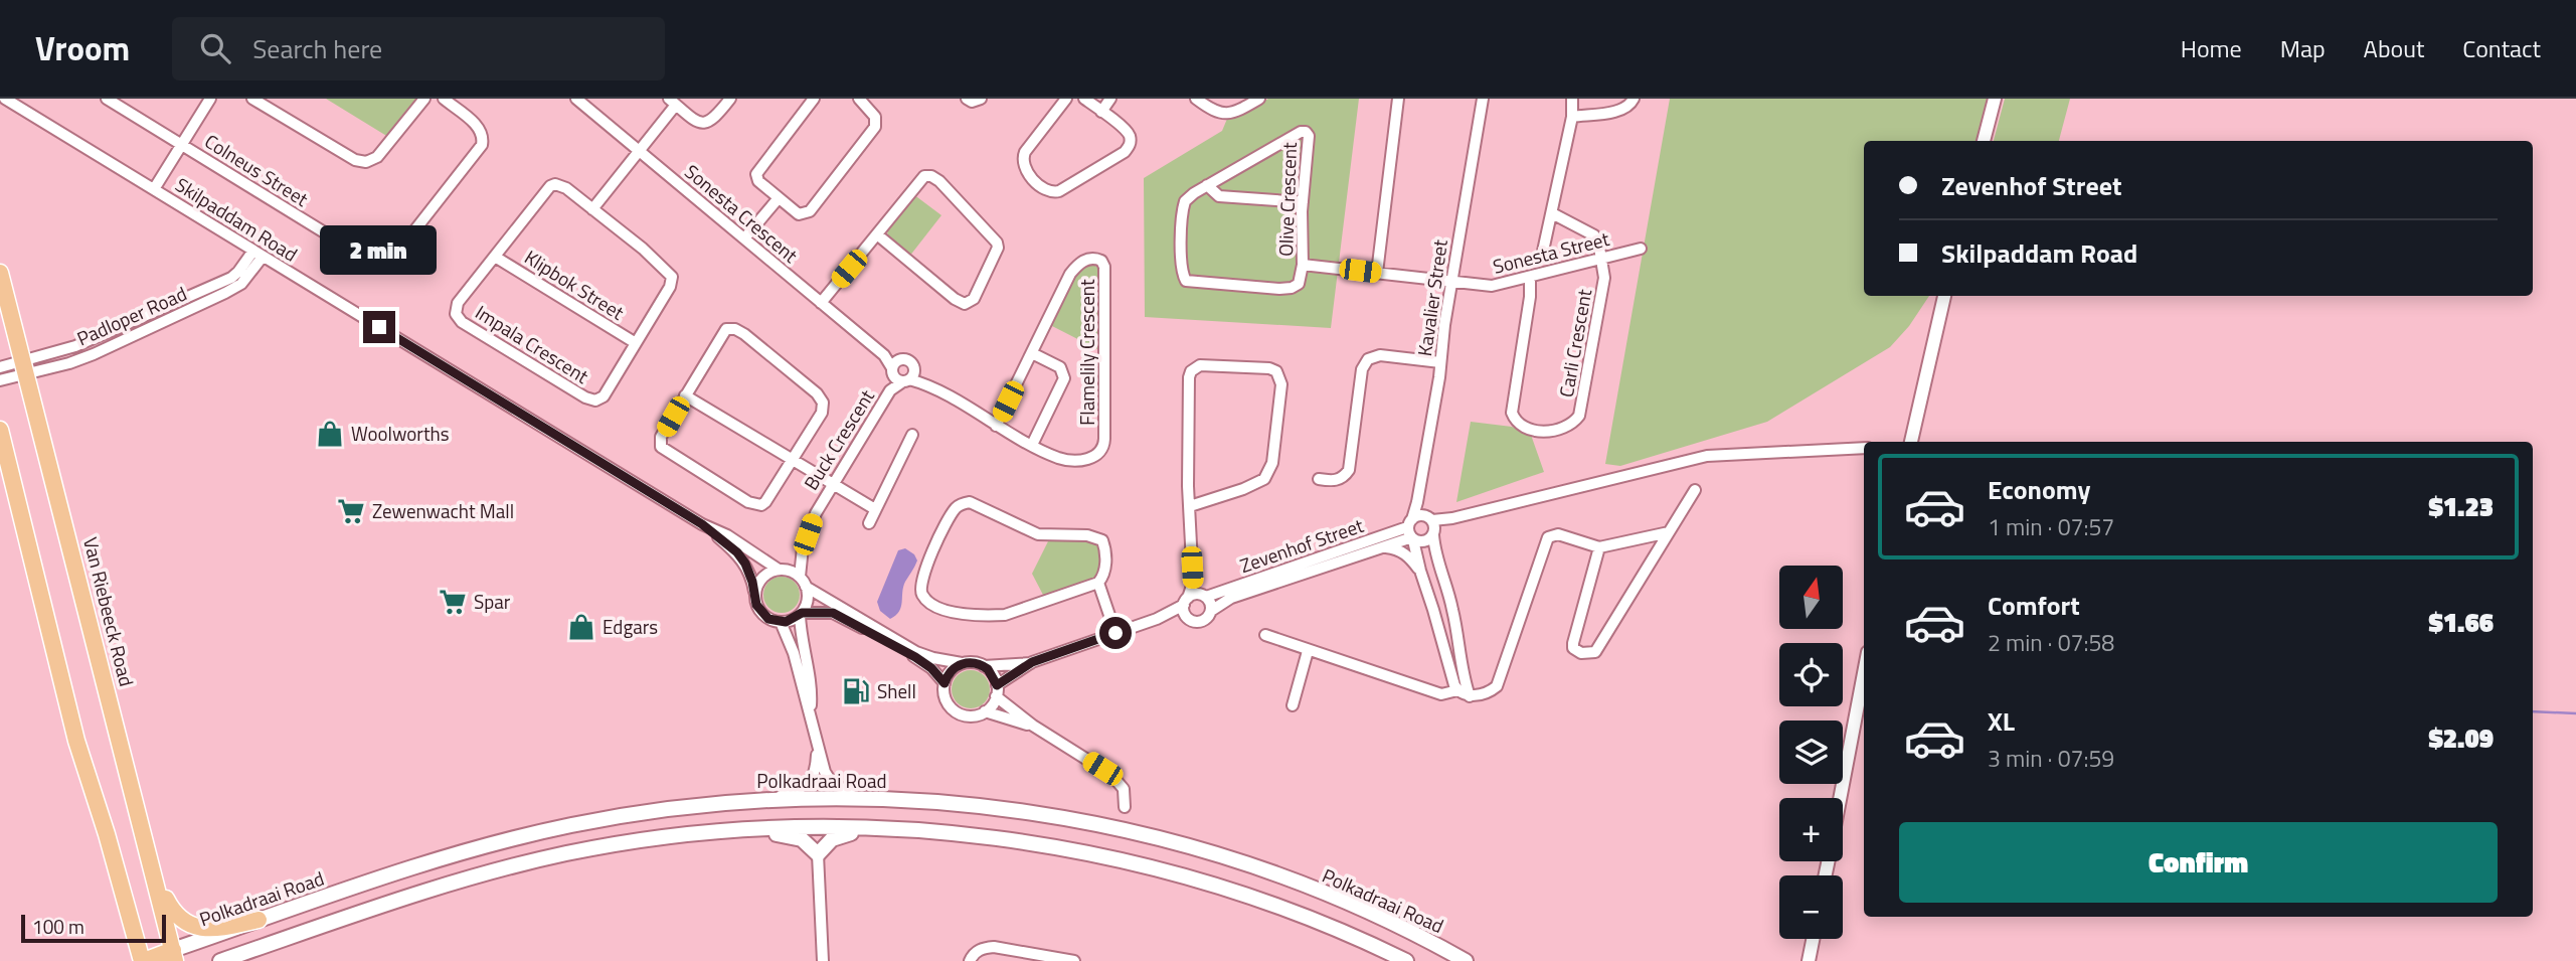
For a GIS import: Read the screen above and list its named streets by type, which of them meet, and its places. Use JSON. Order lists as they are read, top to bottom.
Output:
{
  "streets": {
    "main road": ["Van Riebeeck Road", "Polkadraai Road"],
    "street": [
      "Colneus Street",
      "Olive Crescent",
      "Sonesta Crescent",
      "Skilpaddam Road",
      "Sonesta Street",
      "Klipbok Street",
      "Kavalier Street",
      "Padloper Road",
      "Carli Crescent",
      "Impala Crescent",
      "Flamelily Crescent",
      "Buck Crescent",
      "Zevenhof Street"
    ]
  },
  "crossings": [
    ["Olive Crescent", "Sonesta Street"],
    ["Sonesta Crescent", "Buck Crescent"],
    ["Skilpaddam Road", "Padloper Road"],
    ["Sonesta Street", "Kavalier Street"],
    ["Sonesta Street", "Carli Crescent"],
    ["Klipbok Street", "Impala Crescent"],
    ["Kavalier Street", "Zevenhof Street"],
    ["Padloper Road", "Van Riebeeck Road"],
    ["Van Riebeeck Road", "Polkadraai Road"]
  ],
  "places": {
    "shop": ["Woolworths", "Edgars"],
    "supermarket": ["Zewenwacht Mall", "Spar"],
    "fuel station": ["Shell"]
  },
  "scale_bar": "100 m",
  "north": "top",
  "page": {
    "header": "Vroom",
    "search": "Search here",
    "nav": [
      "Home",
      "Map",
      "About",
      "Contact"
    ],
    "banner": ["Zevenhof Street", "Skilpaddam Road"],
    "bubble": "2 min",
    "list": [
      {
        "name": "Economy",
        "note": "1 min · 07:57",
        "value": "$1.23"
      },
      {
        "name": "Comfort",
        "note": "2 min · 07:58",
        "value": "$1.66"
      },
      {
        "name": "XL",
        "note": "3 min · 07:59",
        "value": "$2.09"
      }
    ],
    "map_buttons": ["+", "−"],
    "buttons": "Confirm",
    "scale": "100 m"
  }
}
